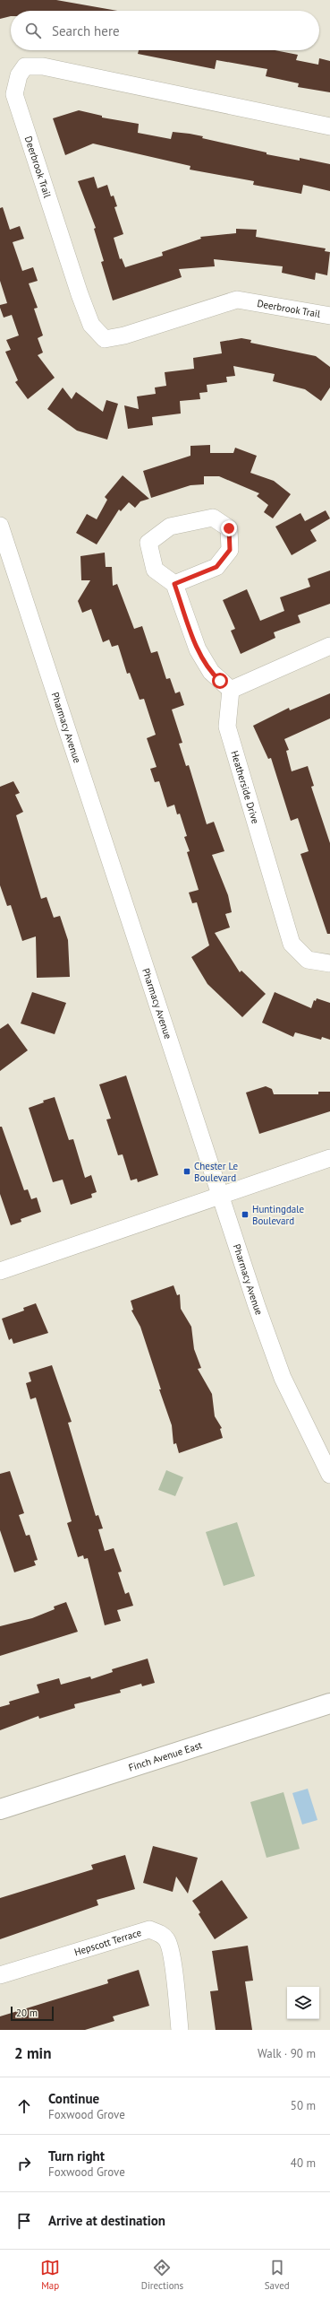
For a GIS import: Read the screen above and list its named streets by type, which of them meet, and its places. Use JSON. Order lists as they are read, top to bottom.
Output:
{
  "streets": {
    "main road": ["Finch Avenue East"],
    "street": [
      "Deerbrook Trail",
      "Pharmacy Avenue",
      "Heatherside Drive",
      "Hepscott Terrace"
    ]
  },
  "places": {
    "transit": ["Chester Le Boulevard", "Huntingdale Boulevard"]
  },
  "scale_bar": "20 m",
  "page": {
    "search": "Search here",
    "scale": "20 m",
    "heading": ["2 min", "Walk · 90 m"],
    "list": [
      ["Continue", "Foxwood Grove", "50 m"],
      ["Turn right", "Foxwood Grove", "40 m"],
      "Arrive at destination"
    ],
    "nav": ["Map", "Directions", "Saved"]
  }
}
